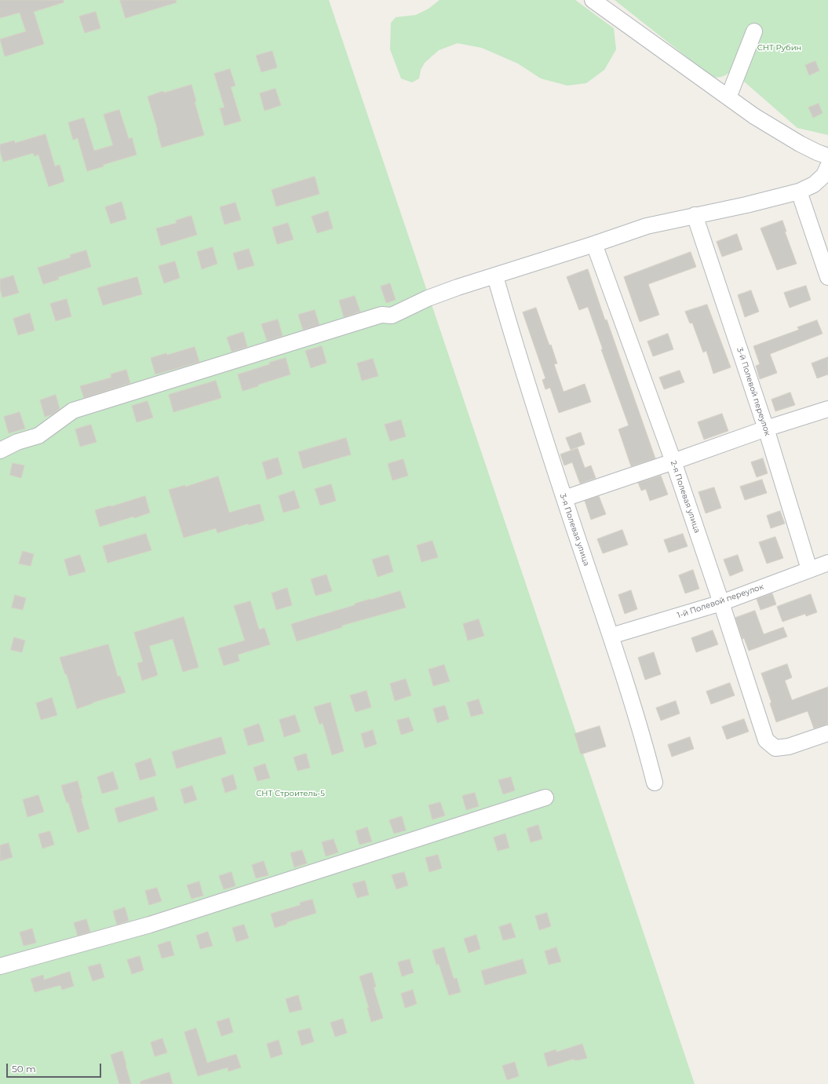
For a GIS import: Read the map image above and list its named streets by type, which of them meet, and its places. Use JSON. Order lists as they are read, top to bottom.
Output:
{
  "streets": {
    "street": [
      "3-й Полевой переулок",
      "2-я Полевая улица",
      "3-я Полевая улица",
      "1-й Полевой переулок"
    ]
  },
  "crossings": [
    ["3-й Полевой переулок", "1-й Полевой переулок"],
    ["2-я Полевая улица", "1-й Полевой переулок"],
    ["3-я Полевая улица", "1-й Полевой переулок"]
  ],
  "parks": ["СНТ Рубин", "СНТ Строитель-5"],
  "scale_bar": "50 m"
}
